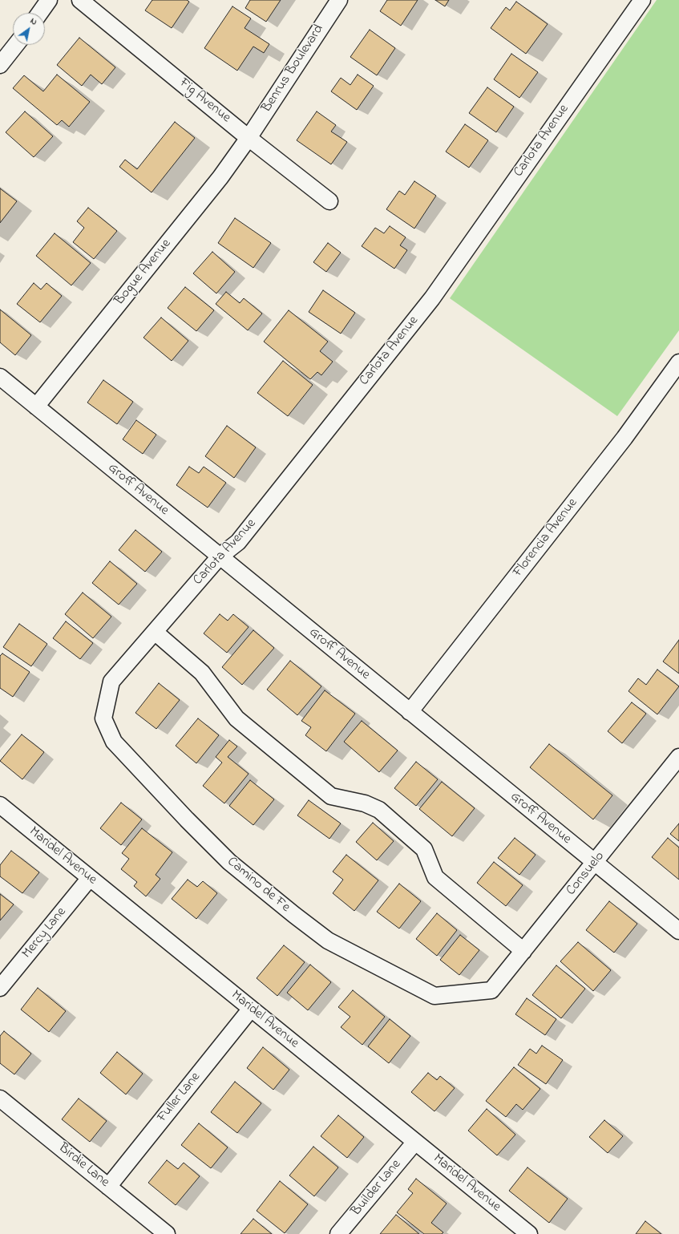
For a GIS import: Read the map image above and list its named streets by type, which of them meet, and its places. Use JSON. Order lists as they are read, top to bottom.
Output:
{
  "streets": {
    "street": [
      "Benrus Boulevard",
      "Fig Avenue",
      "Carlota Avenue",
      "Bogue Avenue",
      "Groff Avenue",
      "Florencia Avenue",
      "Maridel Avenue",
      "Consuelo",
      "Camino de Fe",
      "Mercy Lane",
      "Fuller Lane",
      "Birdie Lane",
      "Builder Lane"
    ]
  },
  "crossings": [
    ["Benrus Boulevard", "Fig Avenue"],
    ["Benrus Boulevard", "Bogue Avenue"],
    ["Fig Avenue", "Bogue Avenue"],
    ["Carlota Avenue", "Groff Avenue"],
    ["Carlota Avenue", "Camino de Fe"],
    ["Bogue Avenue", "Groff Avenue"],
    ["Groff Avenue", "Florencia Avenue"],
    ["Groff Avenue", "Consuelo"],
    ["Maridel Avenue", "Mercy Lane"],
    ["Maridel Avenue", "Fuller Lane"],
    ["Maridel Avenue", "Builder Lane"],
    ["Consuelo", "Camino de Fe"],
    ["Fuller Lane", "Birdie Lane"]
  ],
  "north": "top right"
}
